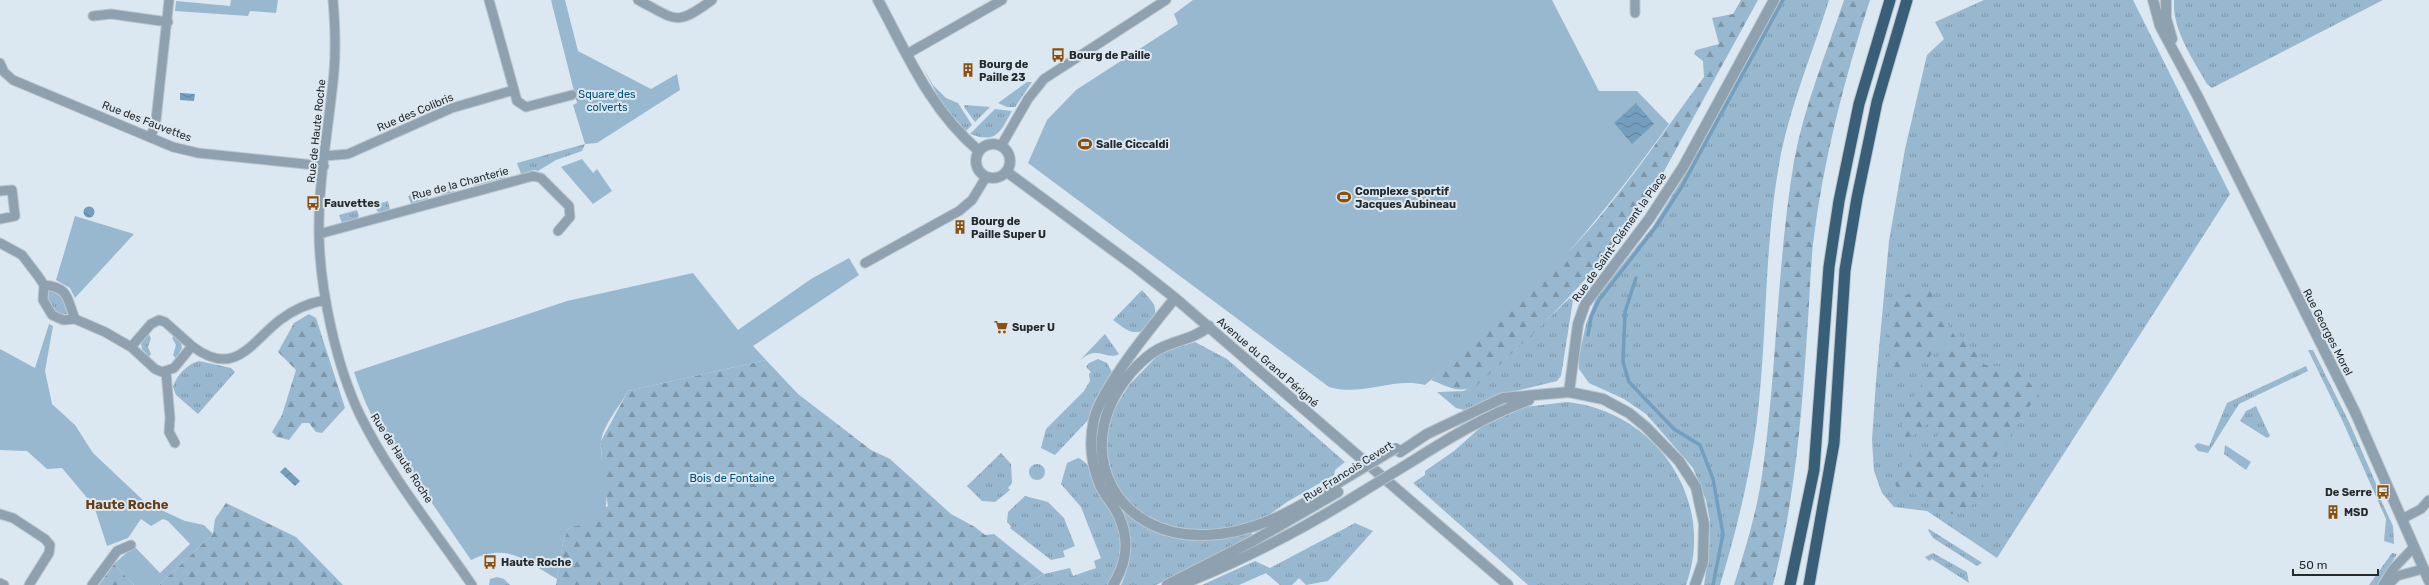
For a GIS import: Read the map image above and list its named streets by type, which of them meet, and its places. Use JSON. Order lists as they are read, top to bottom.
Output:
{
  "streets": {
    "street": [
      "Rue des Colibris",
      "Rue des Fauvettes",
      "Rue de Haute Roche",
      "Rue de la Chanterie",
      "Rue de Saint-Clément la Place",
      "Rue Georges Morel",
      "Avenue du Grand Périgné",
      "Rue Francois Cevert"
    ]
  },
  "crossings": [
    ["Rue des Colibris", "Rue de Haute Roche"],
    ["Rue des Fauvettes", "Rue de Haute Roche"],
    ["Rue de Haute Roche", "Rue de la Chanterie"]
  ],
  "districts": ["Haute Roche"],
  "parks": ["Square des colverts", "Bois de Fontaine"],
  "places": {
    "bus stop": [
      "Bourg de Paille",
      "Fauvettes",
      "De Serre",
      "Haute Roche"
    ],
    "building": ["Bourg de Paille 23", "Bourg de Paille Super U", "MSD"],
    "sports": ["Salle Ciccaldi", "Complexe sportif Jacques Aubineau"],
    "supermarket": ["Super U"]
  },
  "scale_bar": "50 m"
}
